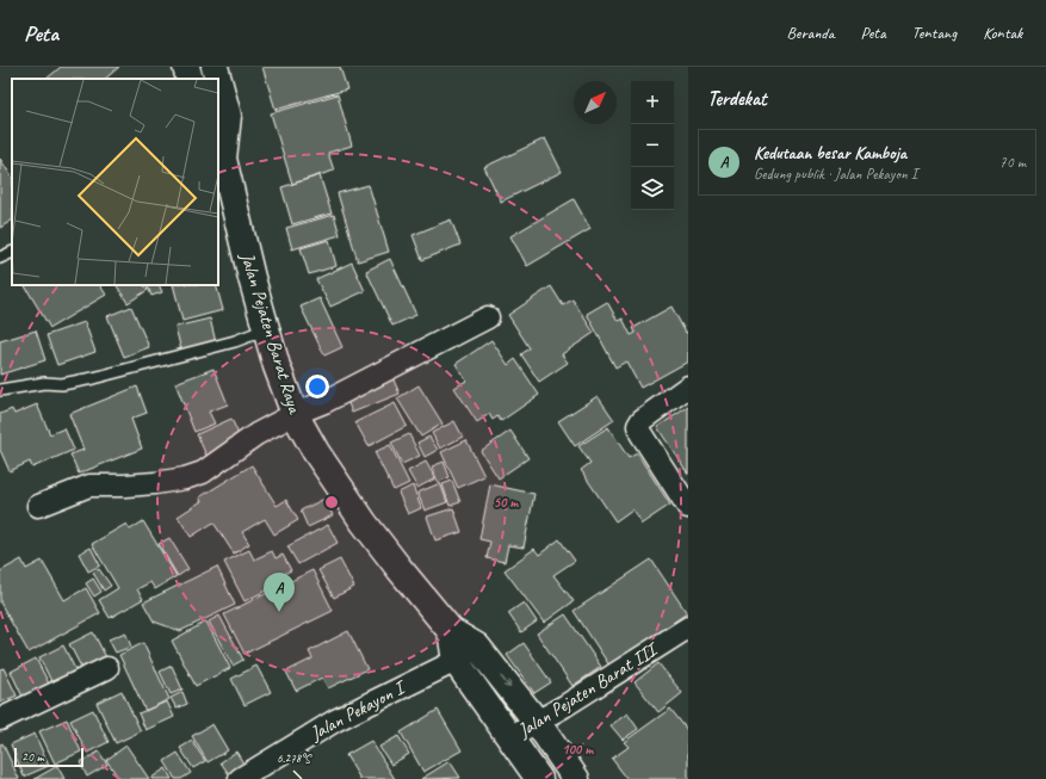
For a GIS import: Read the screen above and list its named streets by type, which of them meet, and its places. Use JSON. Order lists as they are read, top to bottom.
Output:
{
  "streets": {
    "street": ["Jalan Pejaten Barat Raya", "Jalan Pejaten Barat III", "Jalan Pekayon I"]
  },
  "crossings": [
    ["Jalan Pejaten Barat Raya", "Jalan Pejaten Barat III"],
    ["Jalan Pejaten Barat Raya", "Jalan Pekayon I"]
  ],
  "scale_bar": "20 m",
  "north": "top right",
  "page": {
    "header": "Peta",
    "nav": [
      "Beranda",
      "Peta",
      "Tentang",
      "Kontak"
    ],
    "heading": "Terdekat",
    "map_buttons": ["+", "−"],
    "list": [
      {
        "mark": "A",
        "name": "Kedutaan besar Kamboja",
        "note": "Gedung publik · Jalan Pekayon I",
        "value": "70 m"
      }
    ],
    "pins": "A",
    "scale": "20 m"
  },
  "coordinates": ["6.278°S"],
  "rings": ["50 m", "100 m"]
}
